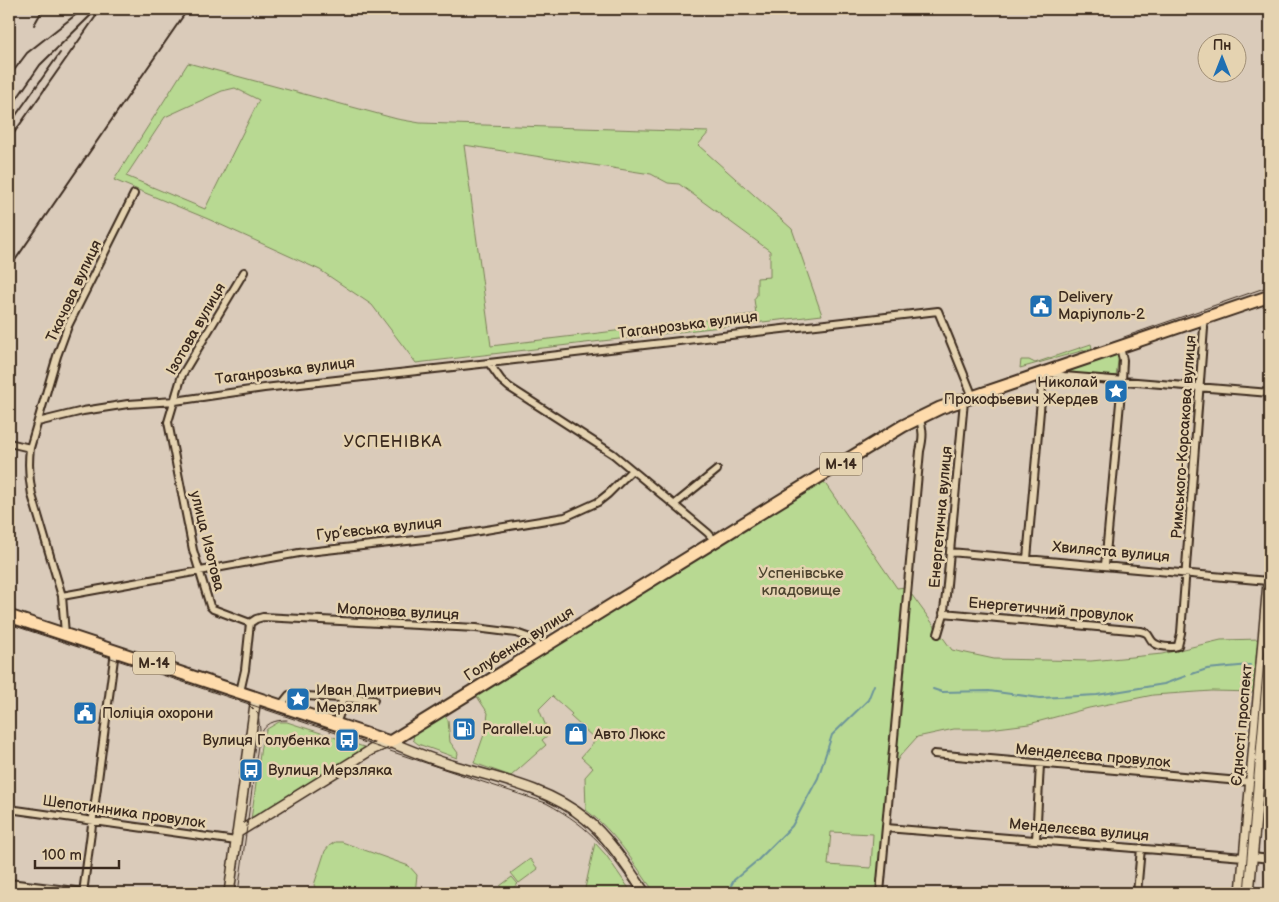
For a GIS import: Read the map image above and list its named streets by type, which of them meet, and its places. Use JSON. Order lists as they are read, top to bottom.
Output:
{
  "streets": {
    "highway": ["М-14", "Голубенка вулиця"],
    "street": [
      "Ткачова вулиця",
      "Таганрозька вулиця",
      "Ізотова вулиця",
      "Римського-Корсакова вулиця",
      "Енергетична вулиця",
      "Гур’євська вулиця",
      "улица Изотова",
      "Хвиляста вулиця",
      "Енергетичний провулок",
      "Молонова вулиця",
      "Єдності проспект",
      "Менделєєва провулок",
      "Шепотинника провулок",
      "Менделєєва вулиця"
    ]
  },
  "crossings": [
    ["Ткачова вулиця", "Таганрозька вулиця"],
    ["Ткачова вулиця", "М-14"],
    ["Ткачова вулиця", "Гур’євська вулиця"],
    ["Таганрозька вулиця", "Ізотова вулиця"],
    ["Таганрозька вулиця", "М-14"],
    ["Таганрозька вулиця", "Енергетична вулиця"],
    ["Таганрозька вулиця", "улица Изотова"],
    ["Ізотова вулиця", "улица Изотова"],
    ["Римського-Корсакова вулиця", "М-14"],
    ["Римського-Корсакова вулиця", "Хвиляста вулиця"],
    ["Римського-Корсакова вулиця", "Енергетичний провулок"],
    ["М-14", "Енергетична вулиця"],
    ["М-14", "Голубенка вулиця"],
    ["Енергетична вулиця", "Хвиляста вулиця"],
    ["Енергетична вулиця", "Енергетичний провулок"],
    ["Гур’євська вулиця", "улица Изотова"],
    ["улица Изотова", "Молонова вулиця"],
    ["Хвиляста вулиця", "Єдності проспект"],
    ["Молонова вулиця", "Голубенка вулиця"],
    ["Голубенка вулиця", "Шепотинника провулок"],
    ["Єдності проспект", "Менделєєва провулок"],
    ["Єдності проспект", "Менделєєва вулиця"]
  ],
  "districts": ["УСПЕНІВКА"],
  "parks": ["Успенівське кладовище"],
  "places": {
    "public building": ["Delivery Марiуполь-2", "Поліція охорони"],
    "place": ["Николай Прокофьевич Жердев", "Иван Дмитриевич Мерзляк"],
    "fuel station": ["Parallel.ua"],
    "shop": ["Авто Люкс"],
    "bus stop": ["Вулиця Голубенка", "Вулиця Мерзляка"]
  },
  "scale_bar": "100 m",
  "north": "top"
}
